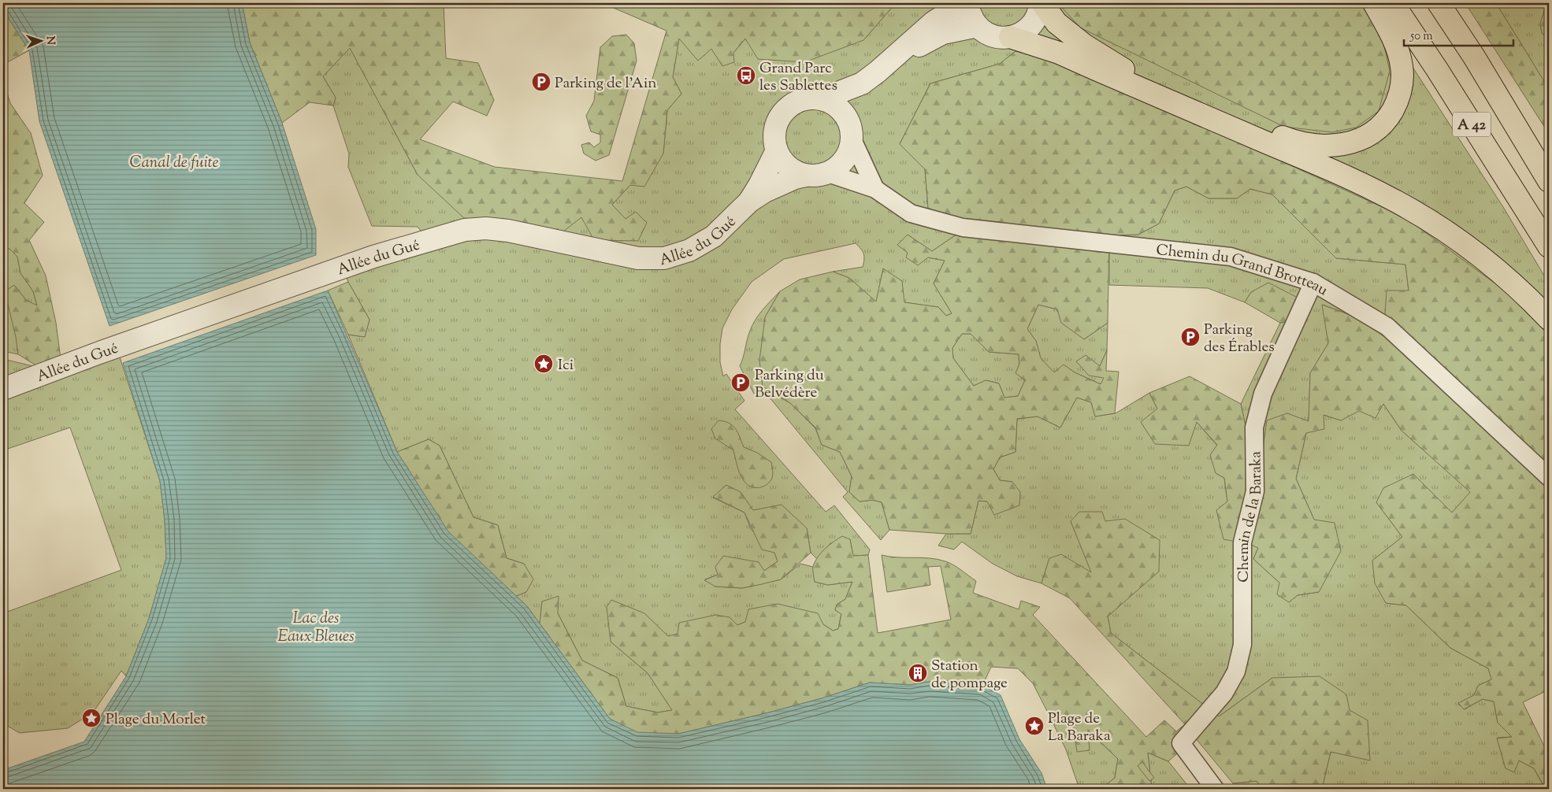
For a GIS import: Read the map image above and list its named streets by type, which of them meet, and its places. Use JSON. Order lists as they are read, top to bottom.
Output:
{
  "streets": {
    "highway": ["A 42"],
    "street": ["Allée du Gué", "Chemin du Grand Brotteau", "Chemin de la Baraka"]
  },
  "crossings": [
    ["Allée du Gué", "Chemin du Grand Brotteau"],
    ["Chemin du Grand Brotteau", "Chemin de la Baraka"]
  ],
  "water": ["Canal de fuite", "Lac des Eaux Bleues"],
  "places": {
    "bus stop": ["Grand Parc les Sablettes"],
    "parking": ["Parking de l'Ain", "Parking des Érables", "Parking du Belvédère"],
    "place": ["Ici", "Plage du Morlet", "Plage de La Baraka"],
    "building": ["Station de pompage"]
  },
  "scale_bar": "50 m",
  "north": "right"
}
